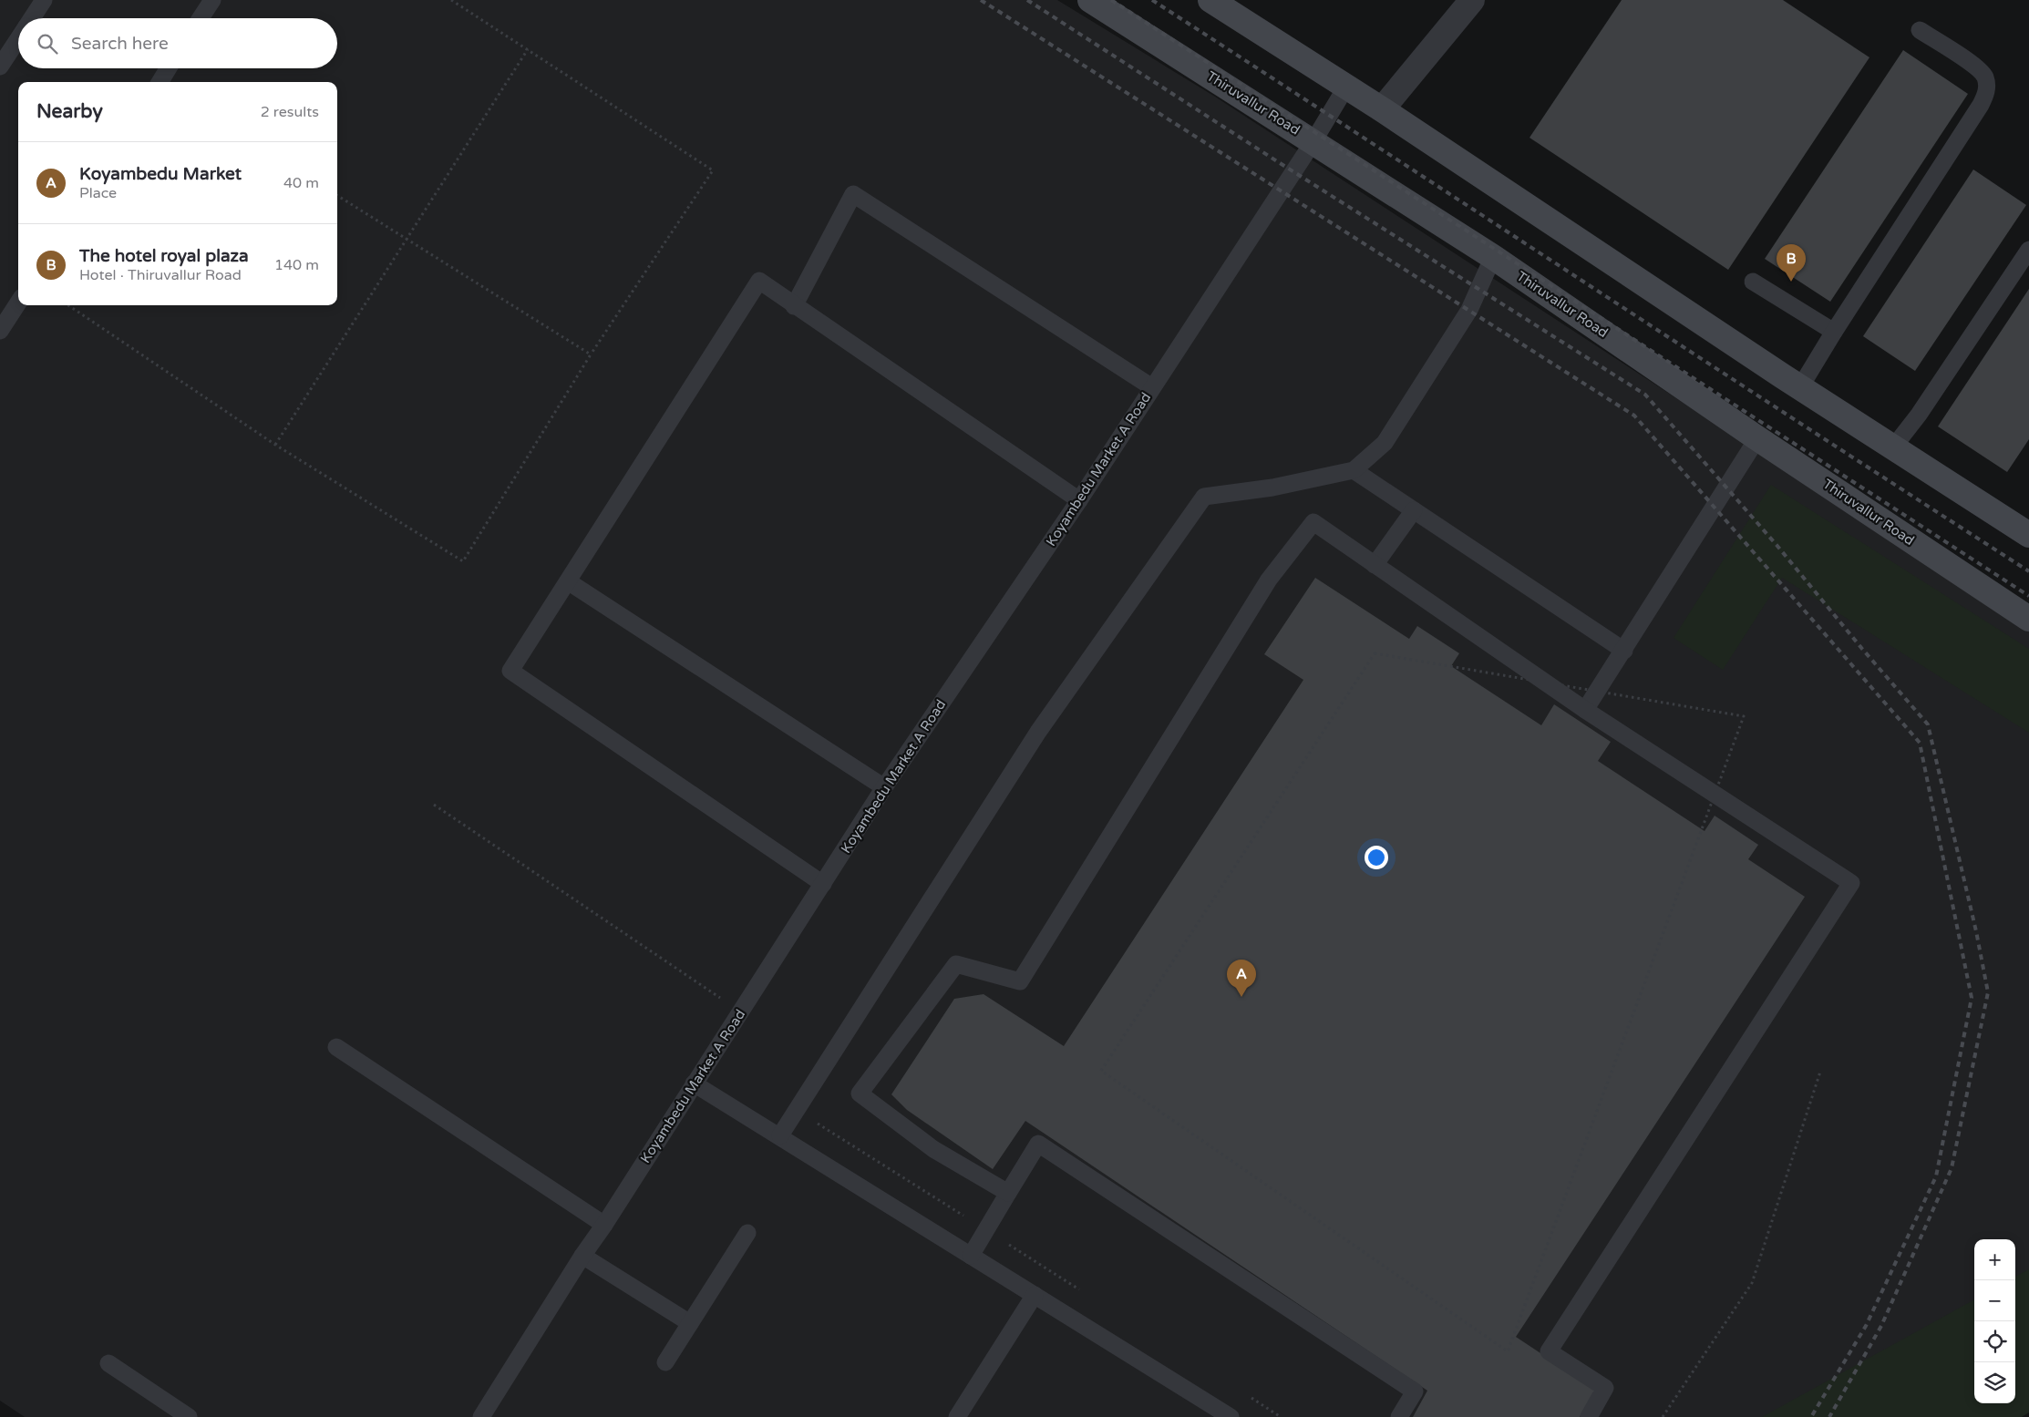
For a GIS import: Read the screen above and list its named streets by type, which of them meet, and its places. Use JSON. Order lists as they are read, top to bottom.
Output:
{
  "streets": {
    "street": ["Thiruvallur Road"],
    "lane": ["Koyambedu Market A Road"]
  },
  "crossings": [
    ["Thiruvallur Road", "Koyambedu Market A Road"]
  ],
  "page": {
    "search": "Search here",
    "heading": ["Nearby", "2 results"],
    "list": [
      {
        "mark": "A",
        "name": "Koyambedu Market",
        "note": "Place",
        "value": "40 m"
      },
      {
        "mark": "B",
        "name": "The hotel royal plaza",
        "note": "Hotel · Thiruvallur Road",
        "value": "140 m"
      }
    ],
    "pins": ["B", "A"],
    "map_buttons": ["+", "−"]
  }
}
